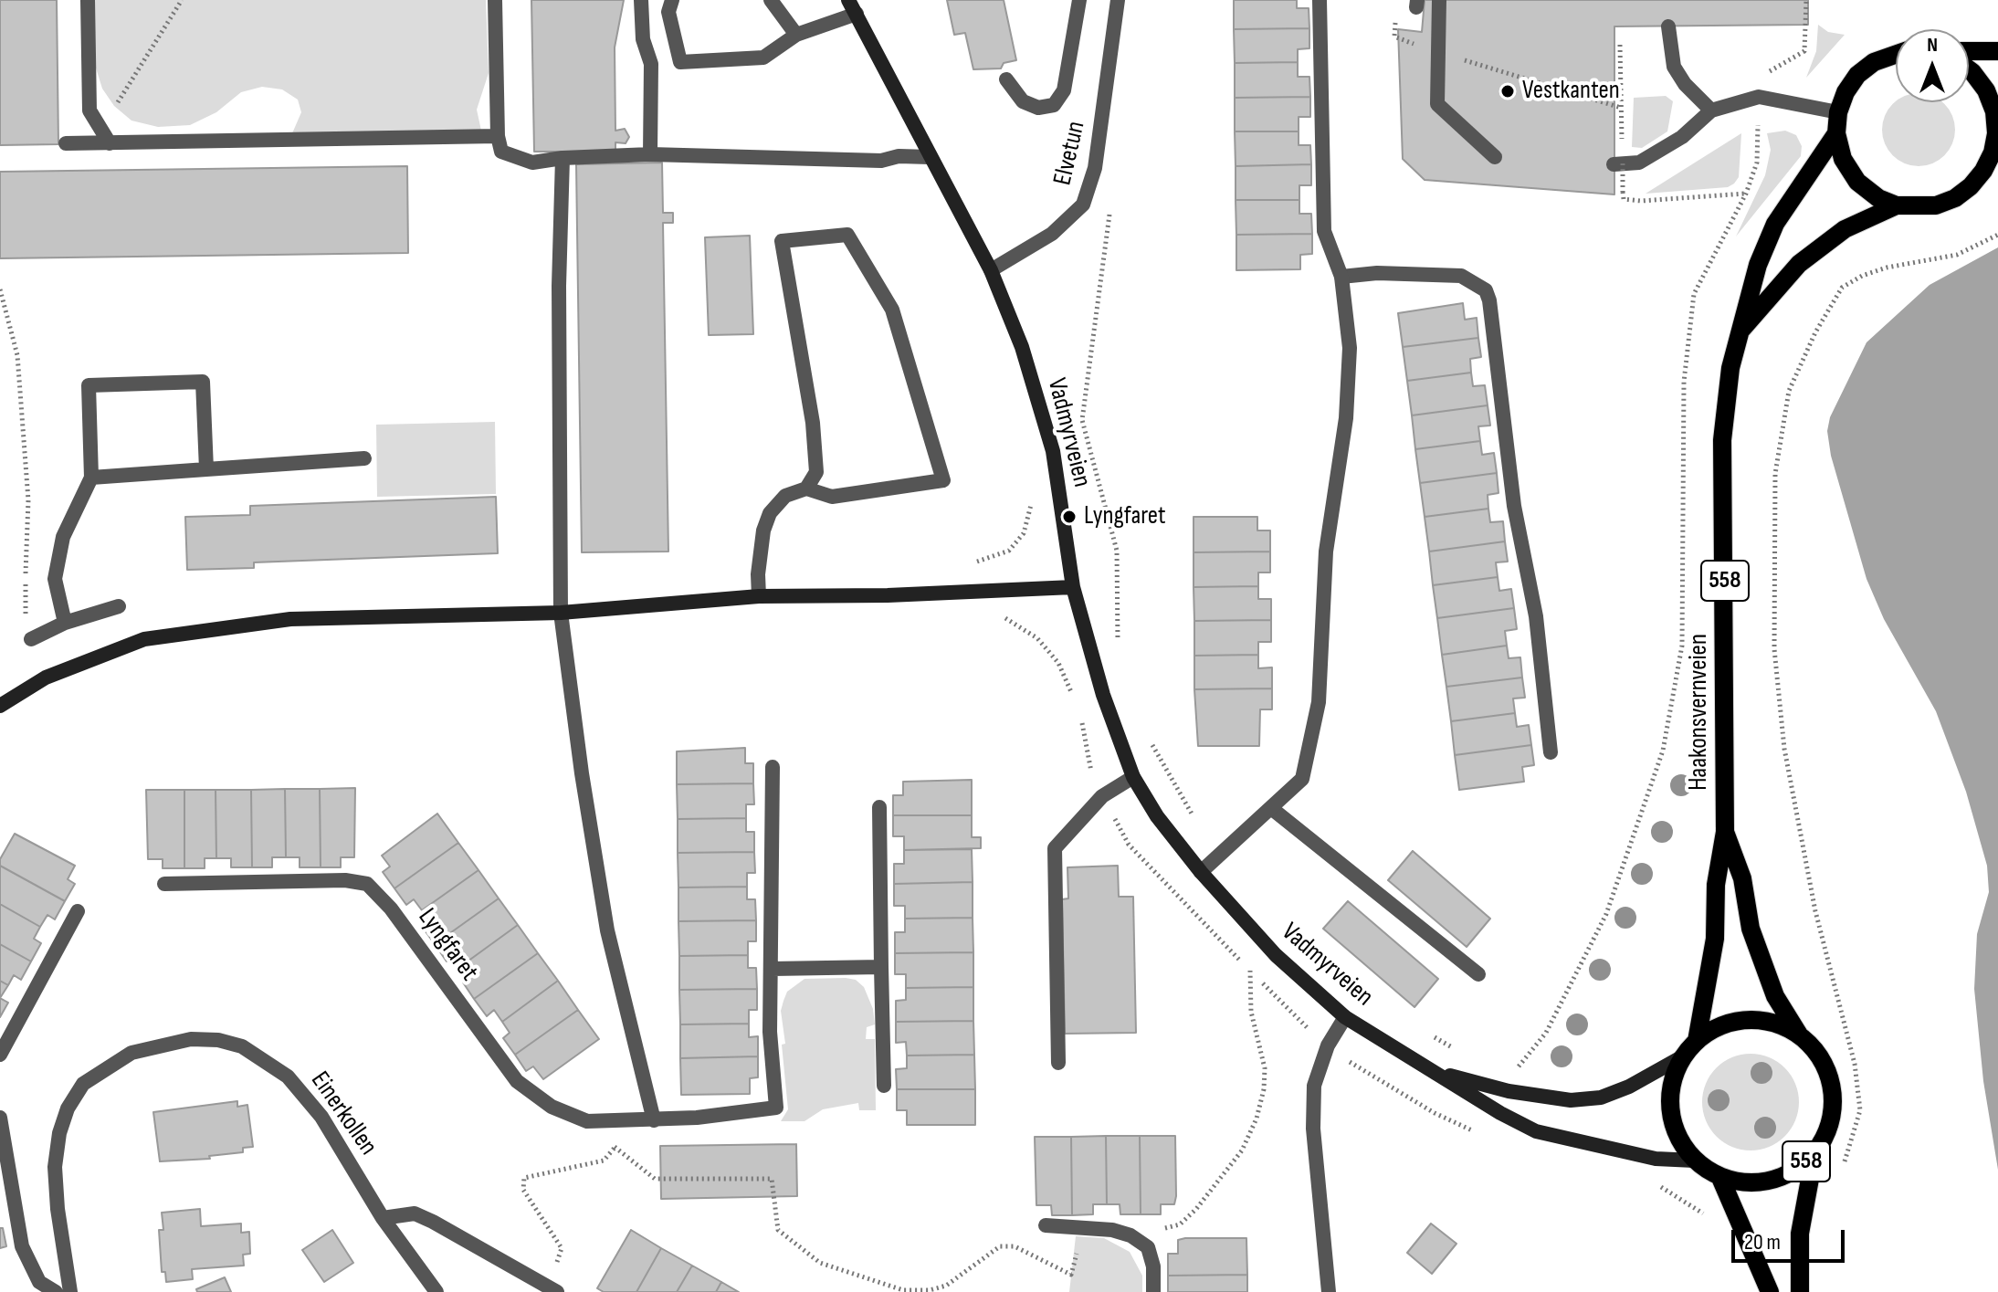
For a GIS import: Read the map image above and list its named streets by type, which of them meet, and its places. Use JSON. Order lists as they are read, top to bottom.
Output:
{
  "streets": {
    "main road": ["Vadmyrveien", "558", "Haakonsvernveien"],
    "street": ["Elvetun", "Lyngfaret", "Einerkollen"]
  },
  "crossings": [
    ["Elvetun", "Vadmyrveien"],
    ["Vadmyrveien", "558"],
    ["Vadmyrveien", "Haakonsvernveien"],
    ["558", "Haakonsvernveien"]
  ],
  "places": ["Vestkanten", "Lyngfaret"],
  "scale_bar": "20 m",
  "north": "top"
}
